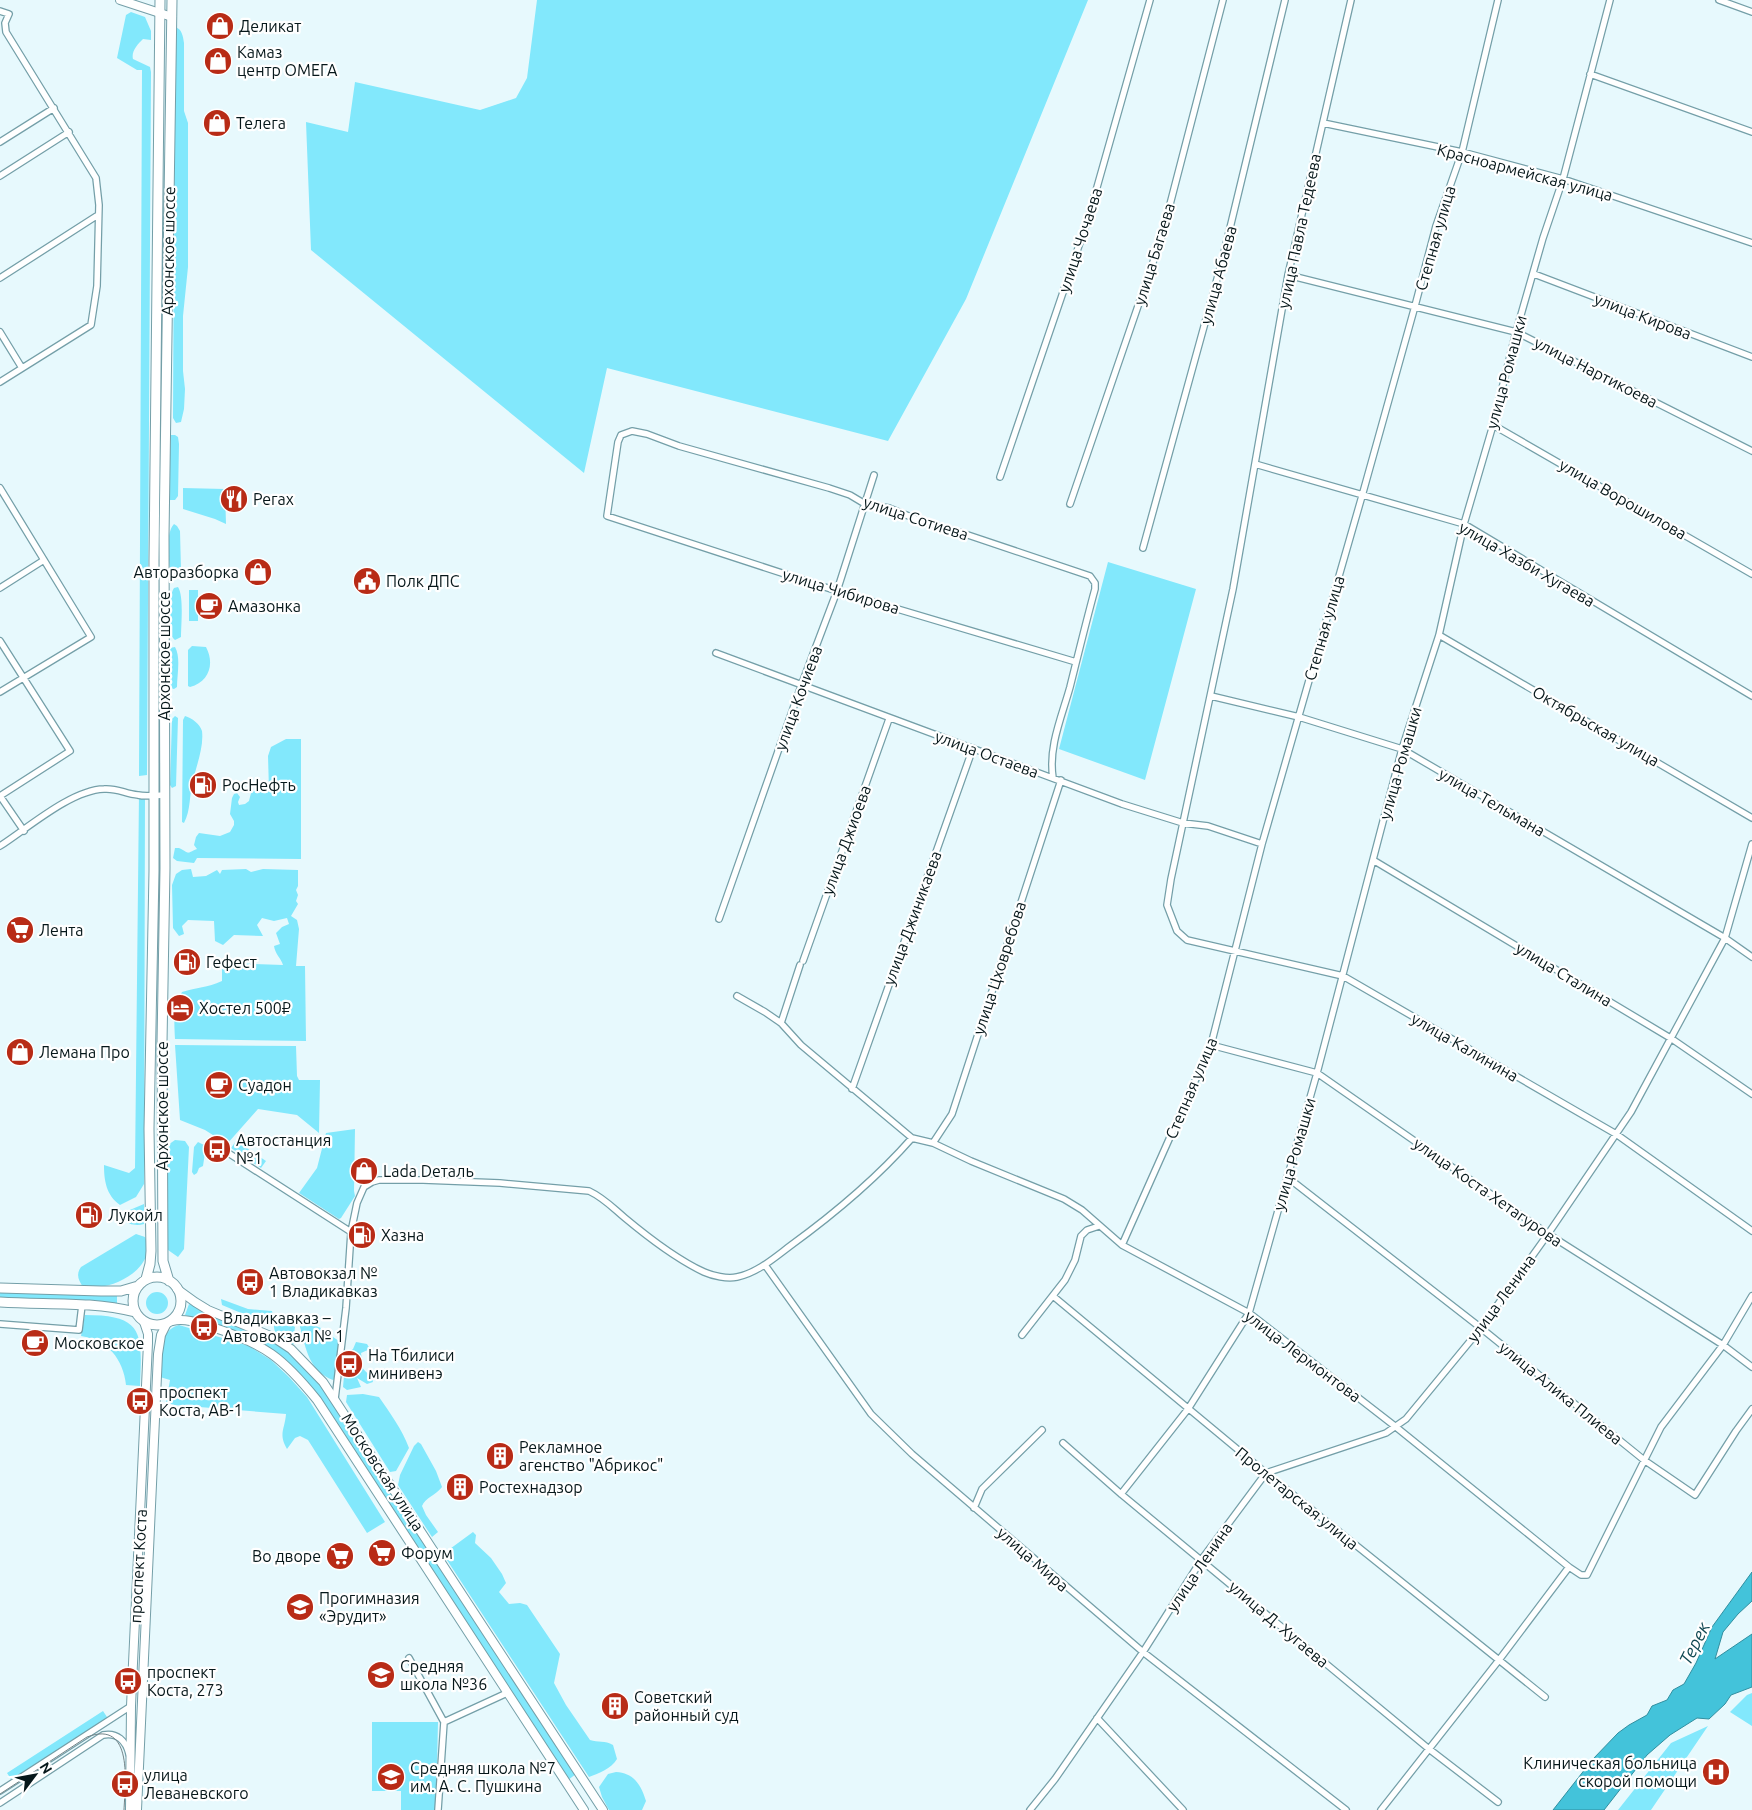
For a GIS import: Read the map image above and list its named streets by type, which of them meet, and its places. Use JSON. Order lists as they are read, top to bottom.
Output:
{
  "streets": {
    "highway": ["Архонское шоссе"],
    "main road": ["Московская улица", "проспект Коста"],
    "street": [
      "Красноармейская улица",
      "улица Павла Тедеева",
      "Степная улица",
      "улица Чочаева",
      "улица Багаева",
      "улица Абаева",
      "улица Кирова",
      "улица Ромашки",
      "улица Нартикоева",
      "улица Ворошилова",
      "улица Сотиева",
      "улица Хазби Хугаева",
      "улица Чибирова",
      "улица Кочиева",
      "Октябрьская улица",
      "улица Остаева",
      "улица Тельмана",
      "улица Джиоева",
      "улица Джиникаева",
      "улица Цховребова",
      "улица Сталина",
      "улица Калинина",
      "улица Коста Хетагурова",
      "улица Ленина",
      "улица Лермонтова",
      "улица Алика Плиева",
      "Пролетарская улица",
      "улица Мира",
      "улица Д. Хугаева"
    ]
  },
  "crossings": [
    ["Красноармейская улица", "улица Павла Тедеева"],
    ["Красноармейская улица", "Степная улица"],
    ["Красноармейская улица", "улица Ромашки"],
    ["улица Павла Тедеева", "улица Нартикоева"],
    ["улица Павла Тедеева", "улица Хазби Хугаева"],
    ["улица Павла Тедеева", "улица Остаева"],
    ["улица Павла Тедеева", "улица Тельмана"],
    ["улица Павла Тедеева", "улица Калинина"],
    ["Степная улица", "улица Нартикоева"],
    ["Степная улица", "улица Хазби Хугаева"],
    ["Степная улица", "улица Остаева"],
    ["Степная улица", "улица Тельмана"],
    ["Степная улица", "улица Калинина"],
    ["Степная улица", "улица Коста Хетагурова"],
    ["Степная улица", "улица Лермонтова"],
    ["Архонское шоссе", "Московская улица"],
    ["Архонское шоссе", "проспект Коста"],
    ["улица Кирова", "улица Ромашки"],
    ["улица Ромашки", "улица Нартикоева"],
    ["улица Ромашки", "улица Ворошилова"],
    ["улица Ромашки", "улица Хазби Хугаева"],
    ["улица Ромашки", "Октябрьская улица"],
    ["улица Ромашки", "улица Тельмана"],
    ["улица Ромашки", "улица Сталина"],
    ["улица Ромашки", "улица Калинина"],
    ["улица Ромашки", "улица Коста Хетагурова"],
    ["улица Ромашки", "улица Лермонтова"],
    ["улица Ромашки", "улица Алика Плиева"],
    ["улица Ромашки", "Пролетарская улица"],
    ["улица Ромашки", "улица Д. Хугаева"],
    ["улица Сотиева", "улица Чибирова"],
    ["улица Сотиева", "улица Кочиева"],
    ["улица Сотиева", "улица Остаева"],
    ["улица Чибирова", "улица Кочиева"],
    ["улица Кочиева", "улица Остаева"],
    ["улица Остаева", "улица Джиоева"],
    ["улица Остаева", "улица Джиникаева"],
    ["улица Остаева", "улица Цховребова"],
    ["улица Тельмана", "улица Ленина"],
    ["улица Цховребова", "улица Лермонтова"],
    ["улица Сталина", "улица Ленина"],
    ["улица Калинина", "улица Ленина"],
    ["улица Коста Хетагурова", "улица Ленина"],
    ["улица Ленина", "улица Лермонтова"],
    ["улица Ленина", "улица Алика Плиева"],
    ["улица Ленина", "Пролетарская улица"],
    ["улица Ленина", "улица Мира"],
    ["улица Ленина", "улица Д. Хугаева"],
    ["Московская улица", "проспект Коста"]
  ],
  "water": ["Терек"],
  "places": {
    "shop": [
      "Деликат",
      "Камаз центр ОМЕГА",
      "Телега",
      "Авторазборка",
      "Лемана Про",
      "Lada Dеталь"
    ],
    "restaurant": ["Регах"],
    "public building": ["Полк ДПС"],
    "cafe": ["Амазонка", "Суадон", "Московское"],
    "fuel station": [
      "РосНефть",
      "Гефест",
      "Лукойл",
      "Хазна"
    ],
    "supermarket": ["Лента", "Форум", "Во дворе"],
    "hotel": ["Хостел 500₽"],
    "bus stop": [
      "Автостанция №1",
      "Автовокзал № 1 Владикавказ",
      "Владикавказ – Автовокзал № 1",
      "На Тбилиси минивенэ",
      "проспект Коста, АВ-1",
      "проспект Коста, 273",
      "улица Леваневского"
    ],
    "building": ["Рекламное агенство \"Абрикос\"", "Ростехнадзор", "Советский районный суд"],
    "school or university": ["Прогимназия «Эрудит»", "Средняя школа №36", "Средняя школа №7 им. А. С. Пушкина"],
    "hospital": ["Клиническая больница скорой помощи"]
  },
  "north": "top right"
}
